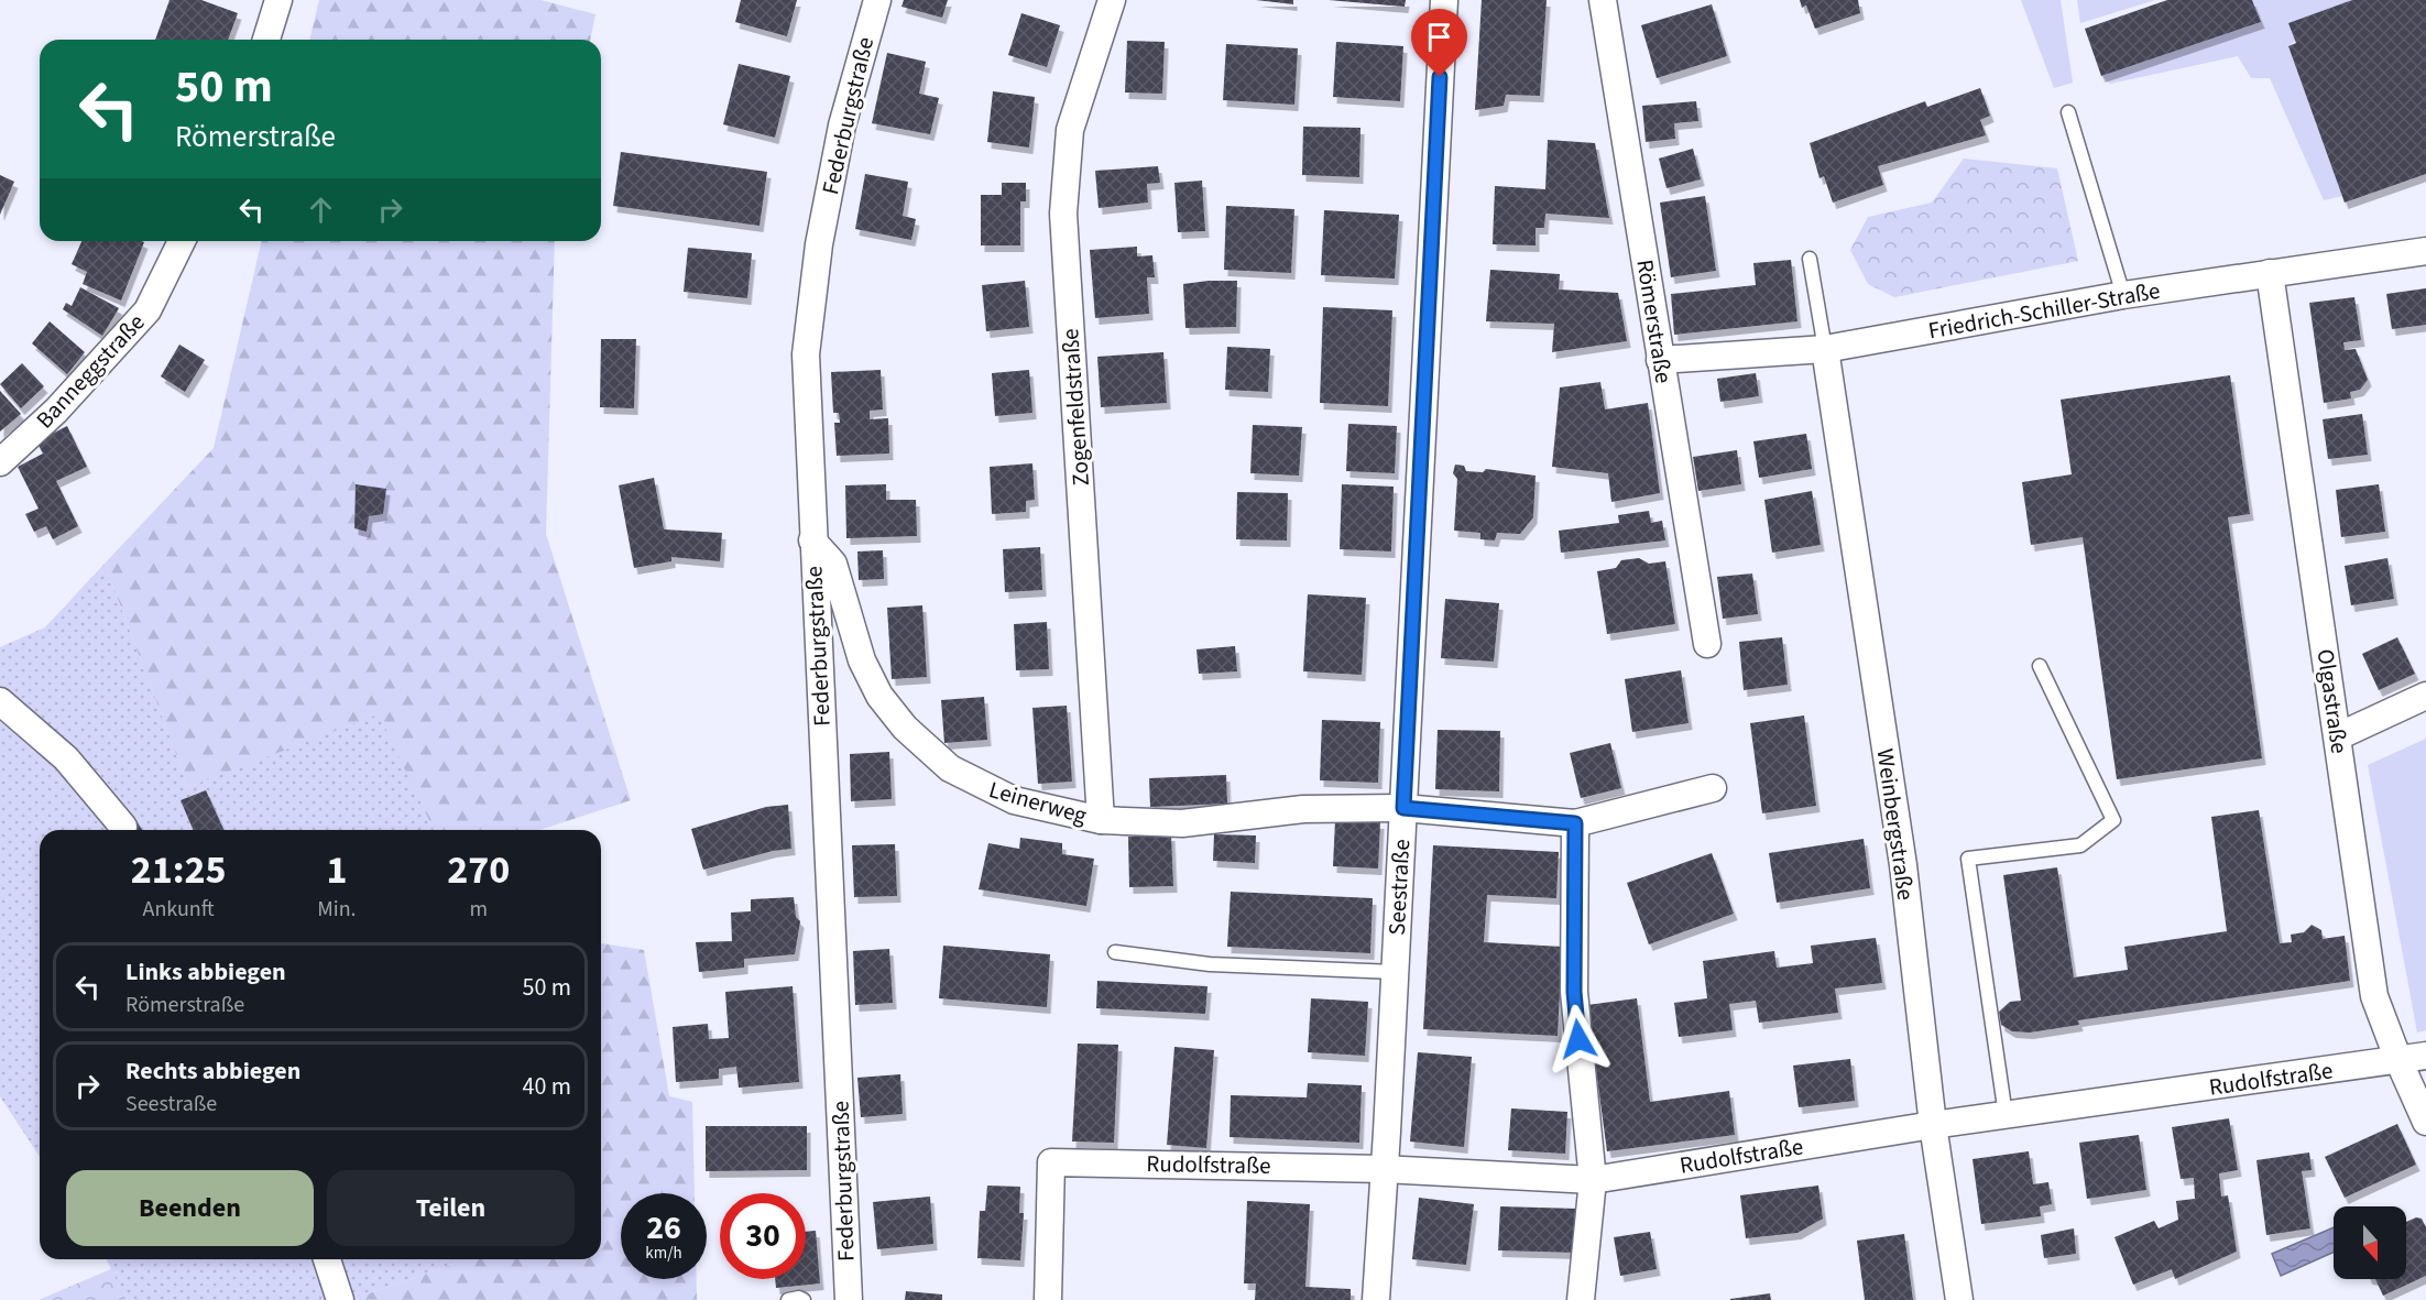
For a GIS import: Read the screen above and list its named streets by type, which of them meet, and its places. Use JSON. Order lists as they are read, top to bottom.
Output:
{
  "streets": {
    "street": [
      "Federburgstraße",
      "Friedrich-Schiller-Straße",
      "Römerstraße",
      "Banneggstraße",
      "Zogenfeldstraße",
      "Olgastraße",
      "Leinerweg",
      "Weinbergstraße",
      "Seestraße",
      "Rudolfstraße"
    ]
  },
  "crossings": [
    ["Federburgstraße", "Leinerweg"],
    ["Friedrich-Schiller-Straße", "Römerstraße"],
    ["Friedrich-Schiller-Straße", "Olgastraße"],
    ["Friedrich-Schiller-Straße", "Weinbergstraße"],
    ["Zogenfeldstraße", "Leinerweg"],
    ["Olgastraße", "Rudolfstraße"],
    ["Leinerweg", "Seestraße"],
    ["Weinbergstraße", "Rudolfstraße"],
    ["Seestraße", "Rudolfstraße"]
  ],
  "north": "bottom",
  "page": {
    "turn": ["50 m", "Römerstraße"],
    "eta": [
      "21:25",
      "Ankunft",
      "1",
      "Min.",
      "270",
      "m"
    ],
    "list": [
      {
        "name": "Links abbiegen",
        "note": "Römerstraße",
        "value": "50 m"
      },
      {
        "name": "Rechts abbiegen",
        "note": "Seestraße",
        "value": "40 m"
      }
    ],
    "buttons": ["Beenden", "Teilen"],
    "speed": "26 km/h",
    "limit": "30"
  }
}
